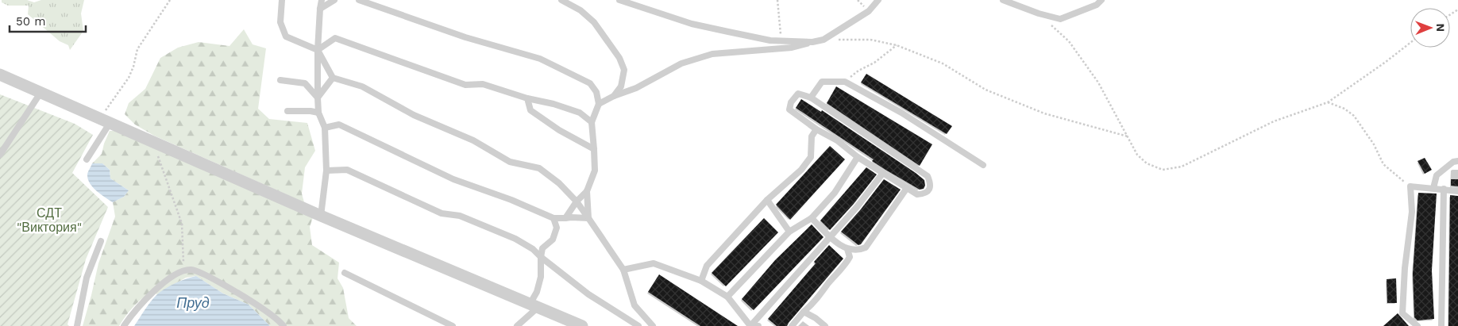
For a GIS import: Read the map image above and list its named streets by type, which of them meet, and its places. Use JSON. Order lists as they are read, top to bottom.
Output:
{
  "water": ["Пруд"],
  "parks": ["СДТ \"Виктория\""],
  "scale_bar": "50 m",
  "north": "right"
}
